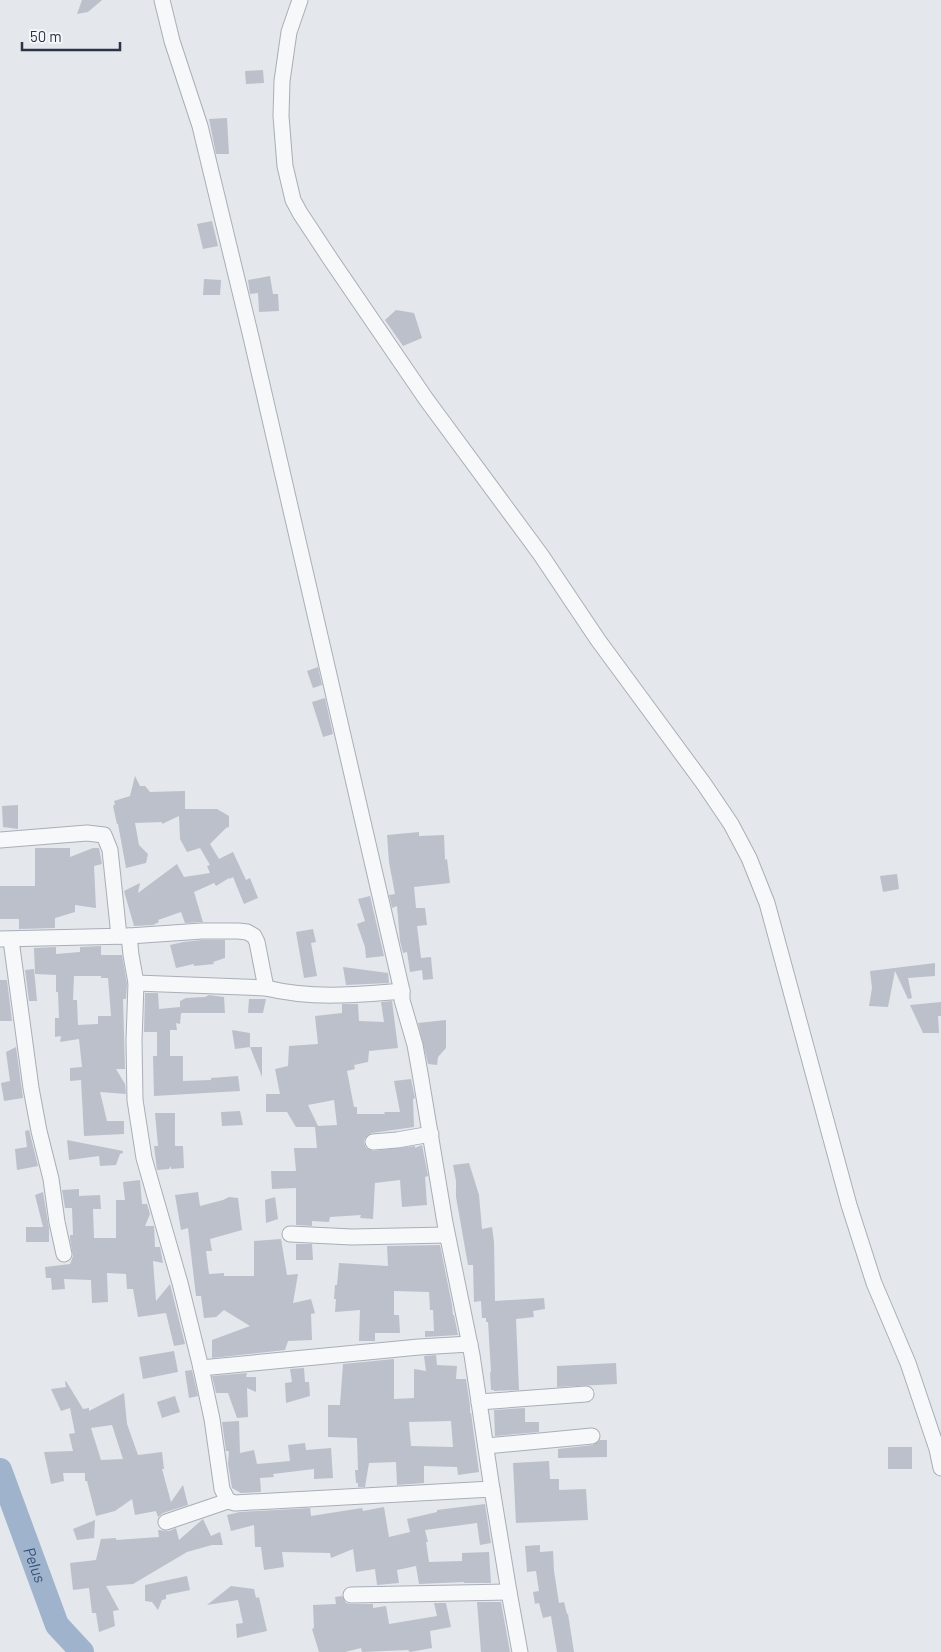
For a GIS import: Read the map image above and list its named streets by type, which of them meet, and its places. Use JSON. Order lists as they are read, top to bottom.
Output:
{
  "water": ["Pelus"],
  "scale_bar": "50 m"
}
